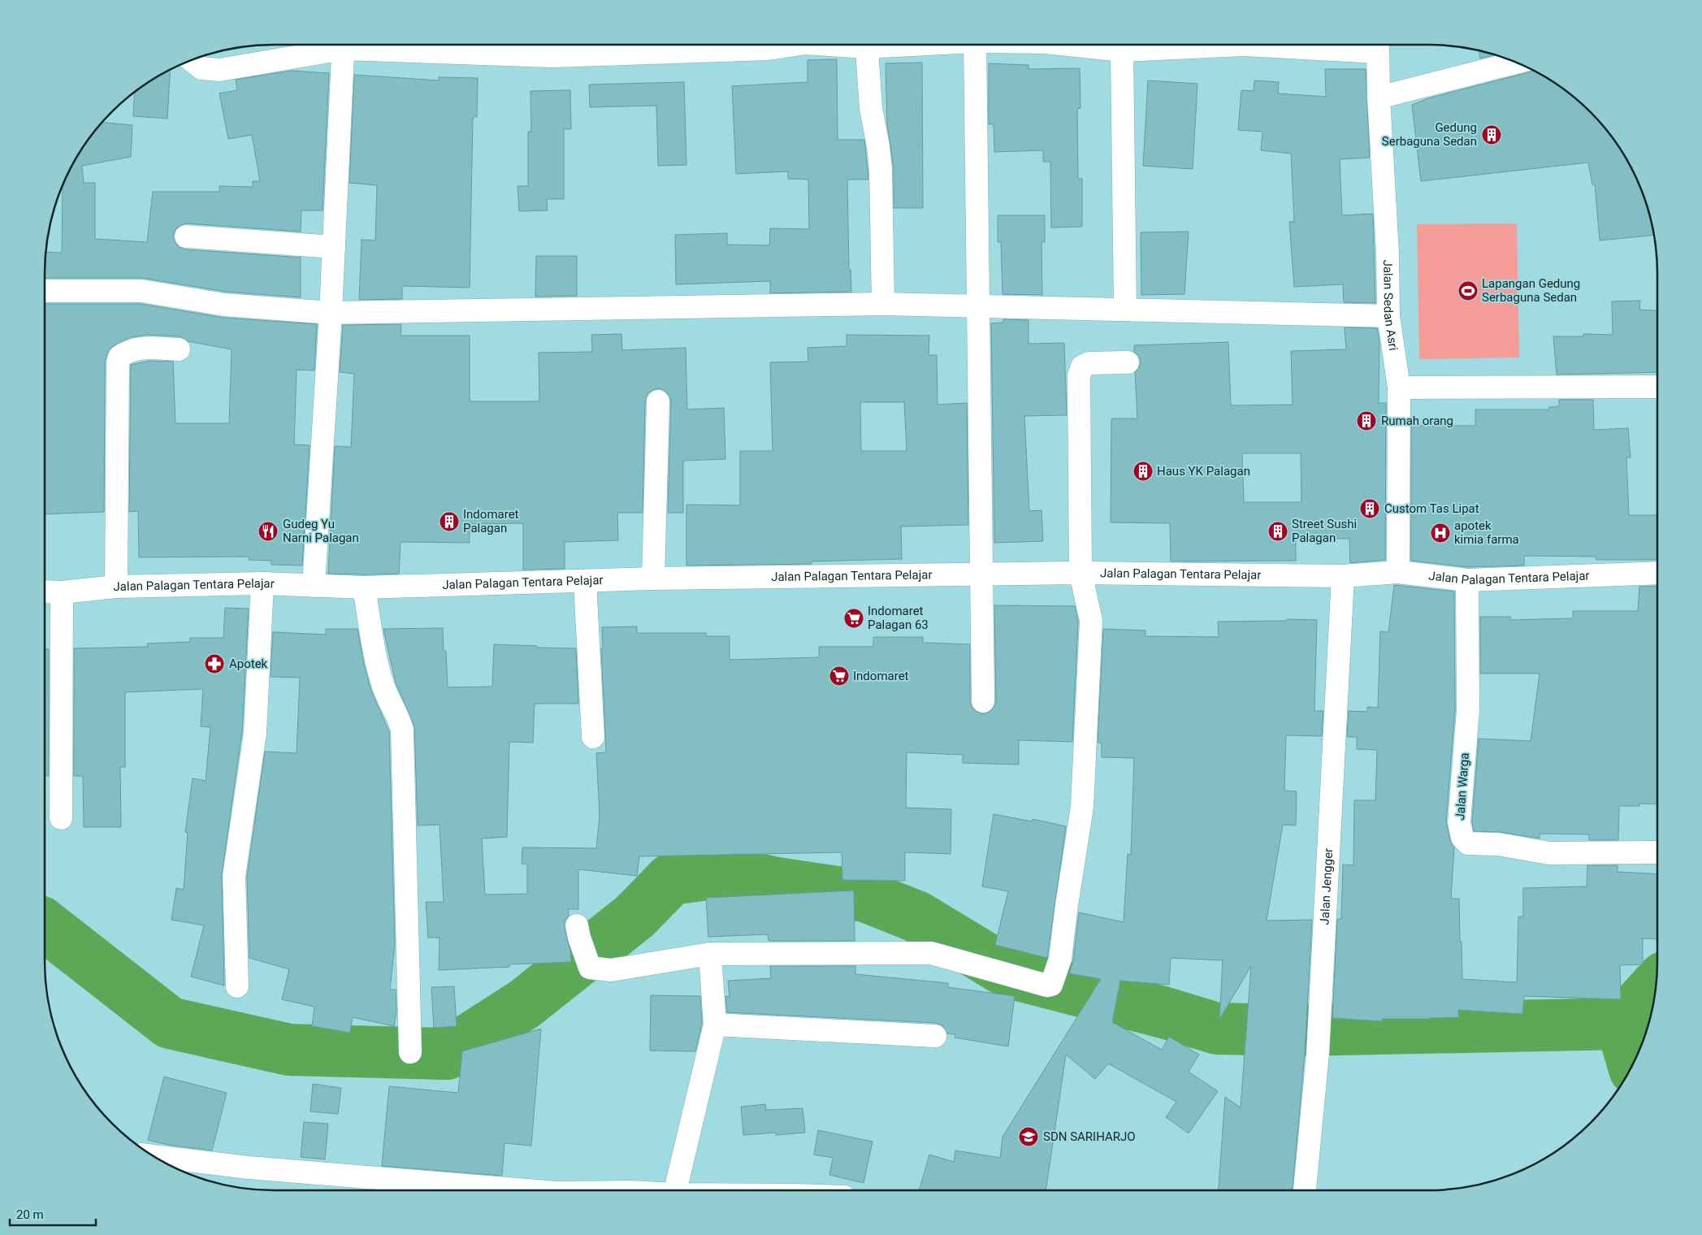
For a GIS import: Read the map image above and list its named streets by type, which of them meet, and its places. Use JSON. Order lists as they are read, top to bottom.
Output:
{
  "streets": {
    "street": [
      "Jalan Sedan Asri",
      "Jalan Palagan Tentara Pelajar",
      "Jalan Warga",
      "Jalan Jengger"
    ]
  },
  "crossings": [
    ["Jalan Sedan Asri", "Jalan Palagan Tentara Pelajar"],
    ["Jalan Palagan Tentara Pelajar", "Jalan Warga"],
    ["Jalan Palagan Tentara Pelajar", "Jalan Jengger"]
  ],
  "places": {
    "building": [
      "Gedung Serbaguna Sedan",
      "Rumah orang",
      "Haus YK Palagan",
      "Custom Tas Lipat",
      "Indomaret Palagan",
      "Street Sushi Palagan"
    ],
    "sports": ["Lapangan Gedung Serbaguna Sedan"],
    "restaurant": ["Gudeg Yu Narni Palagan"],
    "hospital": ["apotek kimia farma"],
    "supermarket": ["Indomaret Palagan 63", "Indomaret"],
    "pharmacy": ["Apotek"],
    "school or university": ["SDN SARIHARJO"]
  },
  "scale_bar": "20 m"
}
